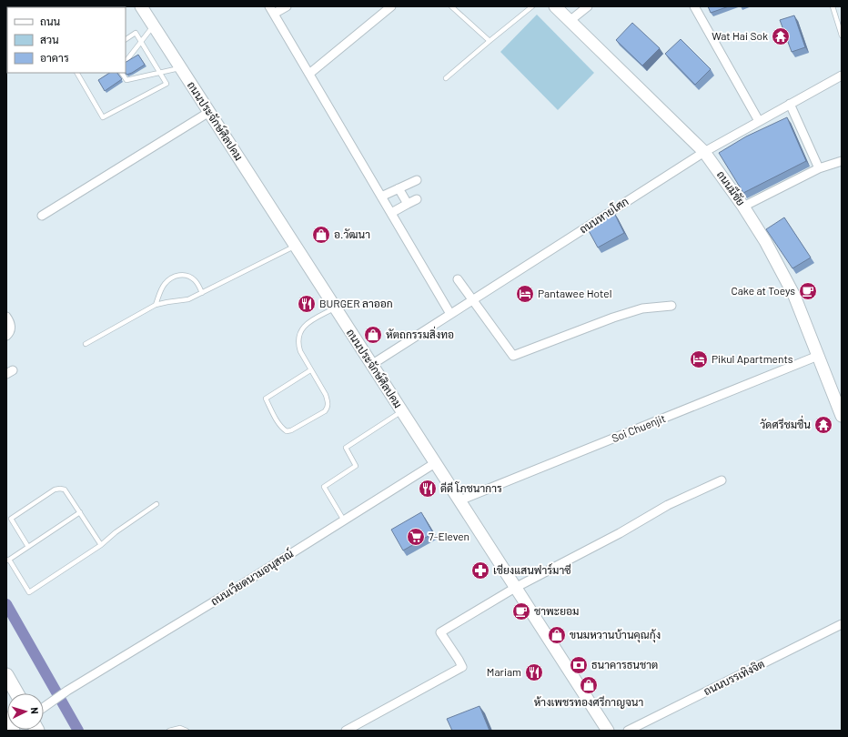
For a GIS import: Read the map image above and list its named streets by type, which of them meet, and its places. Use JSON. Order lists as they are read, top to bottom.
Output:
{
  "streets": {
    "street": [
      "ถนนประจักษ์ศิลปคม",
      "ถนนมีชัย",
      "ถนนหายโศก",
      "Soi Chuenjit",
      "ถนนเวียดนามอนุสรณ์",
      "ถนนบรรเทิงจิต"
    ]
  },
  "crossings": [
    ["ถนนประจักษ์ศิลปคม", "ถนนหายโศก"],
    ["ถนนประจักษ์ศิลปคม", "Soi Chuenjit"],
    ["ถนนประจักษ์ศิลปคม", "ถนนเวียดนามอนุสรณ์"],
    ["ถนนมีชัย", "ถนนหายโศก"],
    ["ถนนมีชัย", "Soi Chuenjit"]
  ],
  "places": {
    "temple": ["Wat Hai Sok", "วัดศรีชมชื่น"],
    "shop": [
      "อ.วัฒนา",
      "หัตถกรรมสิ่งทอ",
      "ขนมหวานบ้านคุณกุ้ง",
      "ห้างเพชรทองศรีกาญจนา"
    ],
    "cafe": ["Cake at Toeys", "ชาพะยอม"],
    "hotel": ["Pantawee Hotel", "Pikul Apartments"],
    "restaurant": ["BURGER ลาออก", "ดีดี โภชนาการ", "Mariam"],
    "supermarket": ["7-Eleven"],
    "pharmacy": ["เชียงแสนฟาร์มาซี"],
    "bank": ["ธนาคารธนชาต"]
  },
  "legend": ["ถนน", "สวน", "อาคาร"],
  "north": "right"
}
